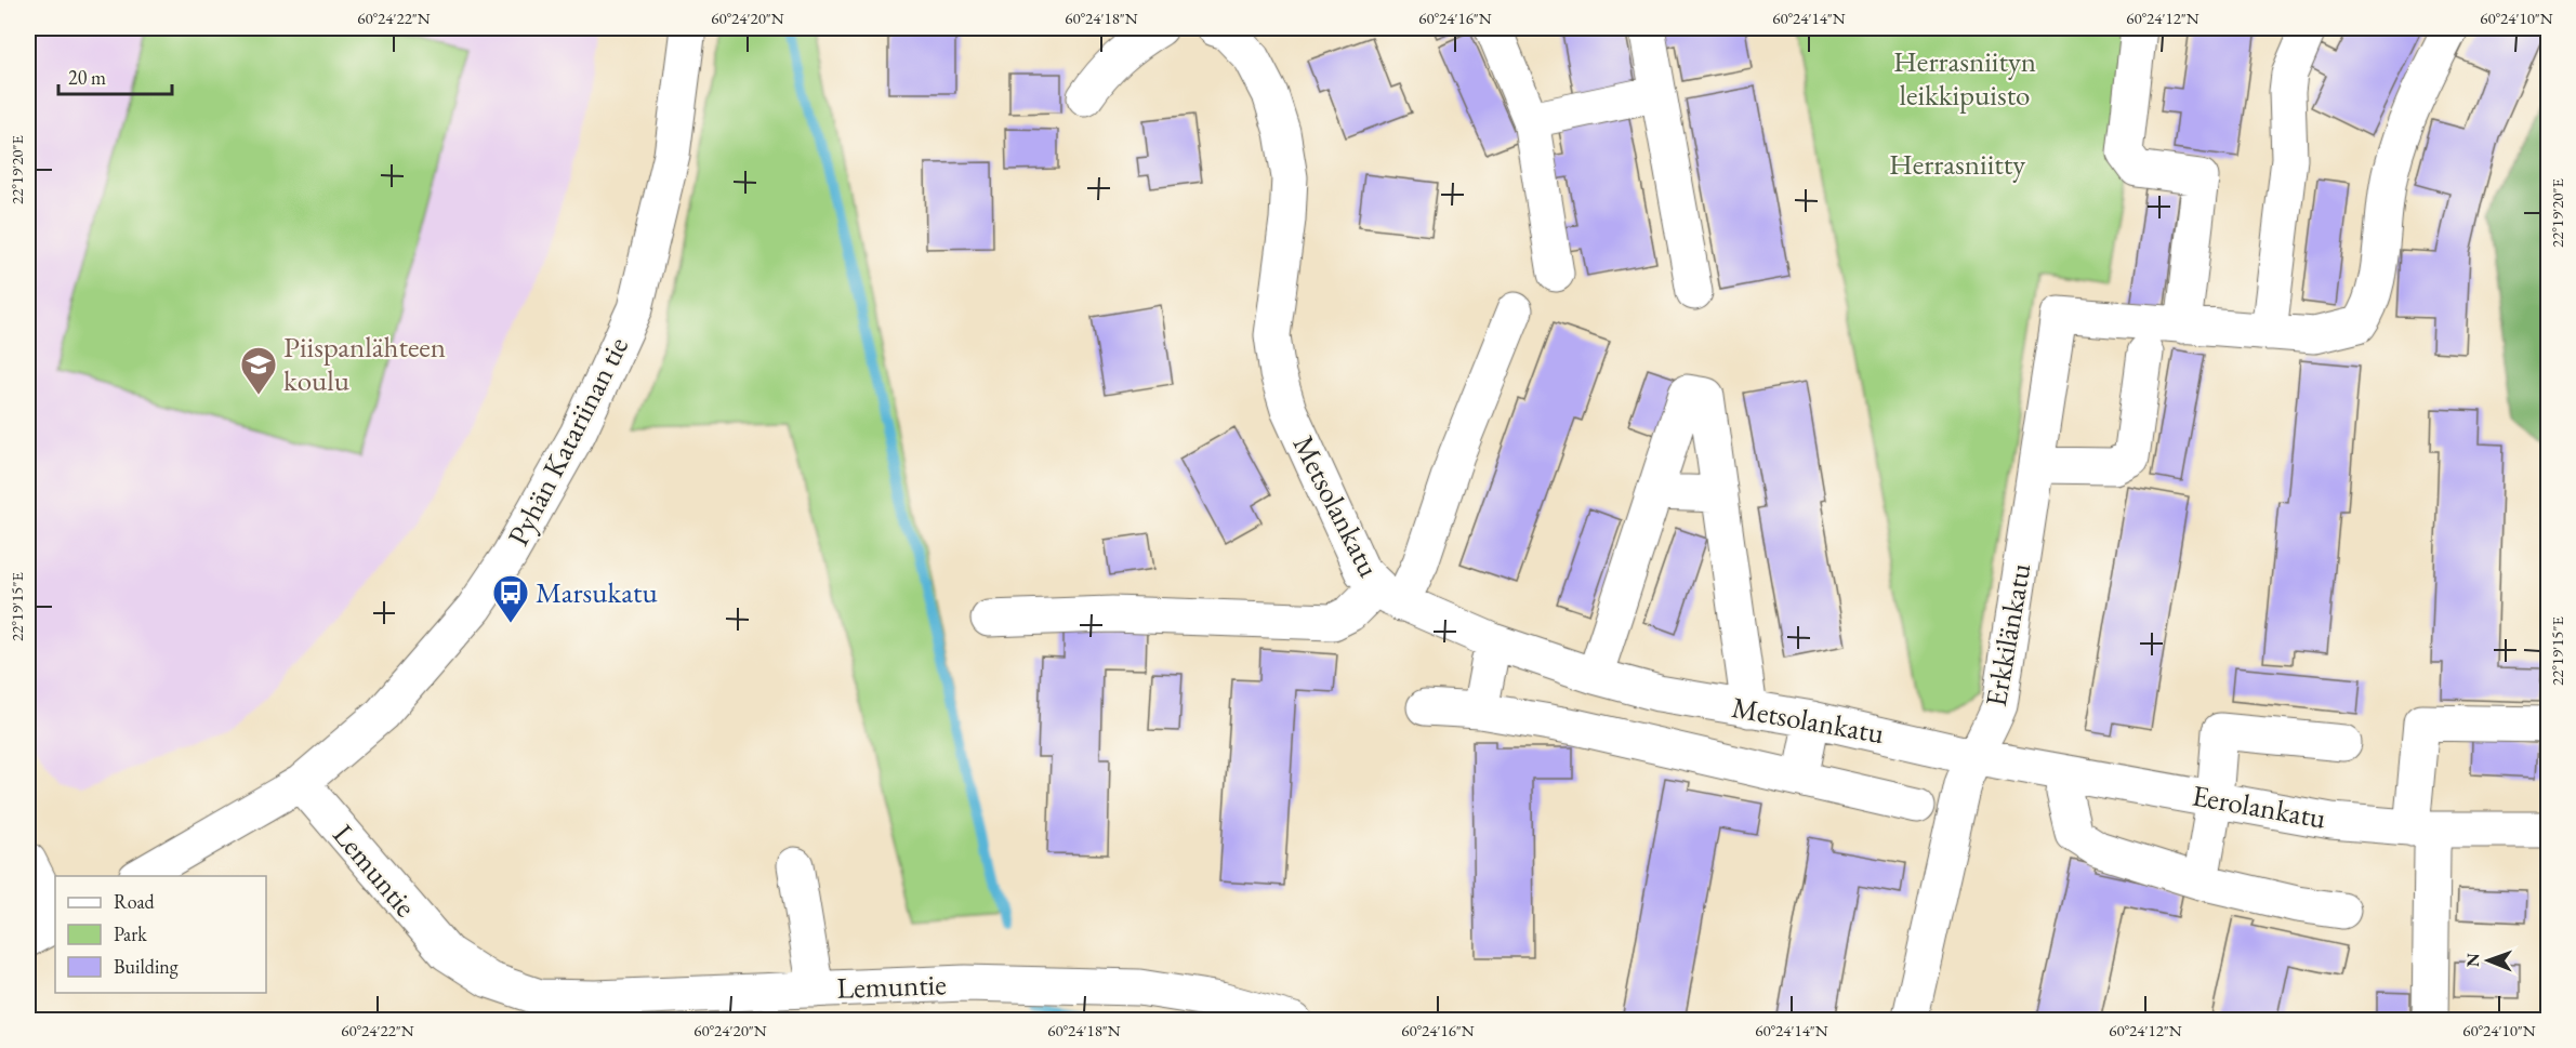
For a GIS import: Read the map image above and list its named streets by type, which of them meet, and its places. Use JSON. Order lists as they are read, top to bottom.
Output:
{
  "streets": {
    "street": [
      "Pyhän Katariinan tie",
      "Metsolankatu",
      "Erkkilänkatu",
      "Eerolankatu",
      "Lemuntie"
    ]
  },
  "crossings": [
    ["Pyhän Katariinan tie", "Lemuntie"],
    ["Metsolankatu", "Erkkilänkatu"],
    ["Metsolankatu", "Eerolankatu"],
    ["Erkkilänkatu", "Eerolankatu"]
  ],
  "parks": ["Herrasniityn leikkipuisto", "Herrasniitty"],
  "places": {
    "school or university": ["Piispanlähteen koulu"],
    "bus stop": ["Marsukatu"]
  },
  "legend": ["Road", "Park", "Building"],
  "scale_bar": "20 m",
  "north": "left",
  "coordinates": [
    "60°24'22\"N",
    "60°24'20\"N",
    "60°24'18\"N",
    "60°24'16\"N",
    "60°24'14\"N",
    "60°24'12\"N",
    "60°24'10\"N",
    "22°19'20\"E",
    "22°19'15\"E"
  ]
}
